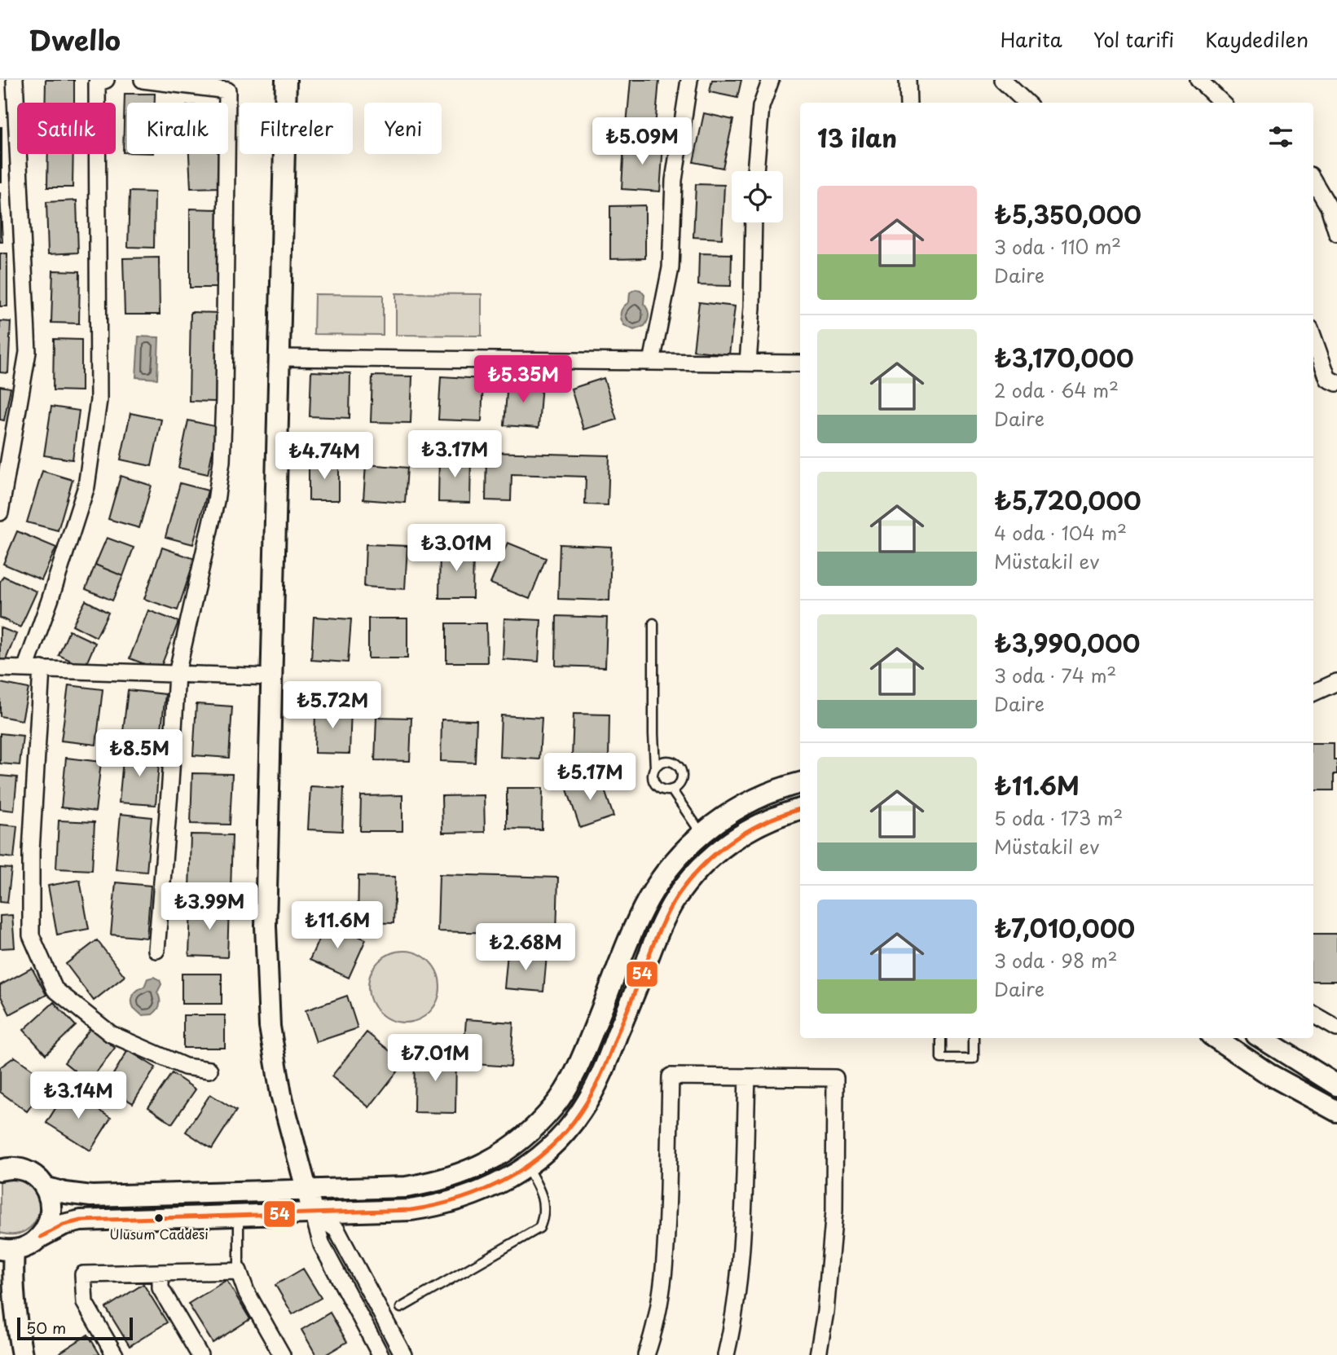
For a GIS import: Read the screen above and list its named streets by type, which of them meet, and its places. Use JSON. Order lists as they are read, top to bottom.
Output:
{
  "places": ["Ulusum Caddesi"],
  "lines": ["transit line 54"],
  "scale_bar": "50 m",
  "page": {
    "header": "Dwello",
    "nav": ["Harita", "Yol tarifi", "Kaydedilen"],
    "chip": [
      "Satılık",
      "Kiralık",
      "Filtreler",
      "Yeni"
    ],
    "heading": "13 ilan",
    "price": [
      "₺5.09M",
      "₺5.35M",
      "₺3.17M",
      "₺4.74M",
      "₺3.01M",
      "₺5.72M",
      "₺8.5M",
      "₺5.17M",
      "₺3.99M",
      "₺11.6M",
      "₺2.68M",
      "₺7.01M",
      "₺3.14M"
    ],
    "list": [
      {
        "name": "₺5,350,000",
        "note": "3 oda · 110 m² · Daire"
      },
      {
        "name": "₺3,170,000",
        "note": "2 oda · 64 m² · Daire"
      },
      {
        "name": "₺5,720,000",
        "note": "4 oda · 104 m² · Müstakil ev"
      },
      {
        "name": "₺3,990,000",
        "note": "3 oda · 74 m² · Daire"
      },
      {
        "name": "₺11.6M",
        "note": "5 oda · 173 m² · Müstakil ev"
      },
      {
        "name": "₺7,010,000",
        "note": "3 oda · 98 m² · Daire"
      }
    ],
    "scale": "50 m"
  }
}
